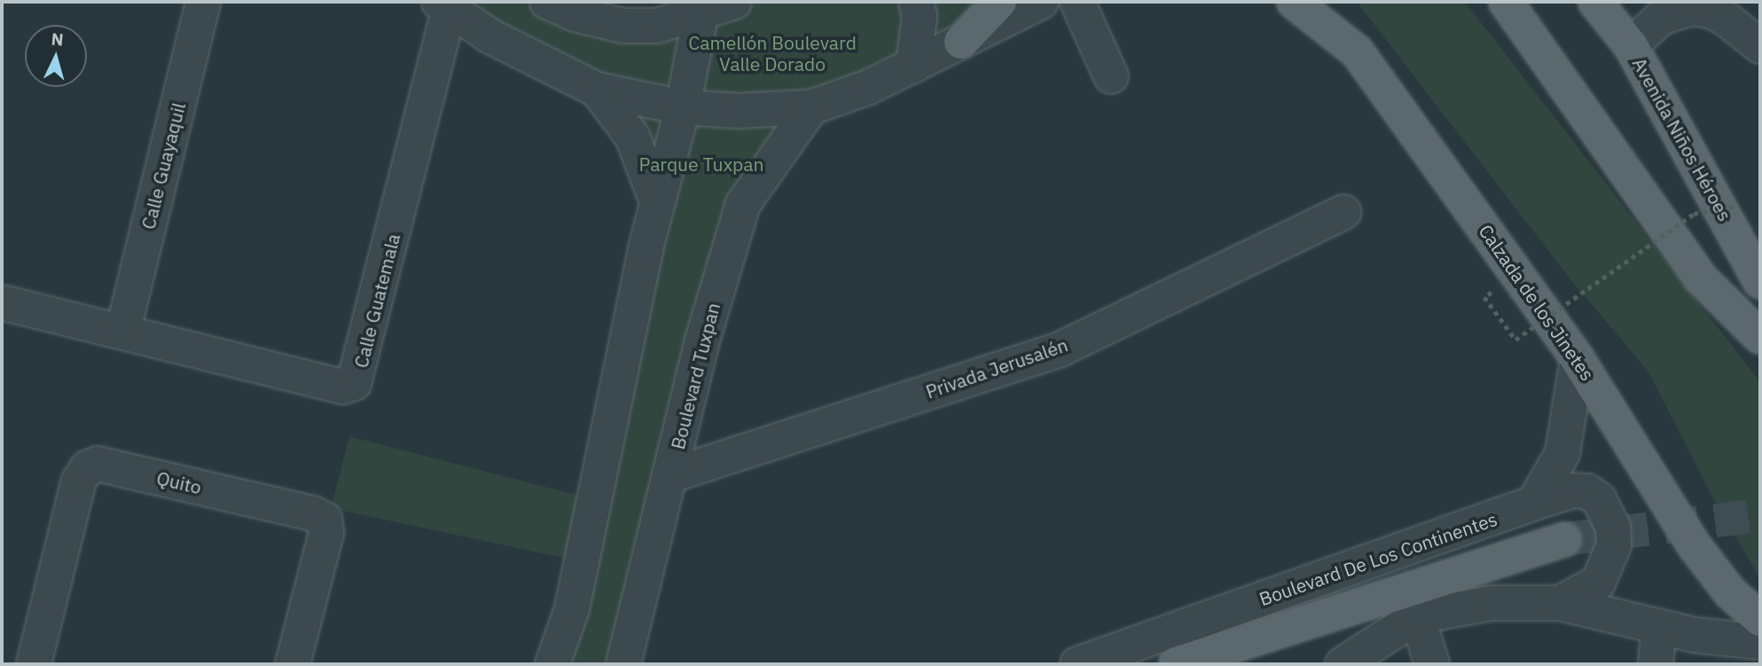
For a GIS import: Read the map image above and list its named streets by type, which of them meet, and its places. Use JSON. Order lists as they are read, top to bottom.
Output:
{
  "streets": {
    "main road": ["Avenida Niños Héroes", "Calzada de los Jinetes"],
    "street": [
      "Calle Guayaquil",
      "Calle Guatemala",
      "Privada Jerusalén",
      "Boulevard Tuxpan",
      "Quito",
      "Boulevard De Los Continentes"
    ]
  },
  "crossings": [
    ["Calle Guayaquil", "Calle Guatemala"],
    ["Privada Jerusalén", "Boulevard Tuxpan"]
  ],
  "parks": ["Camellón Boulevard Valle Dorado", "Parque Tuxpan"],
  "north": "top"
}
